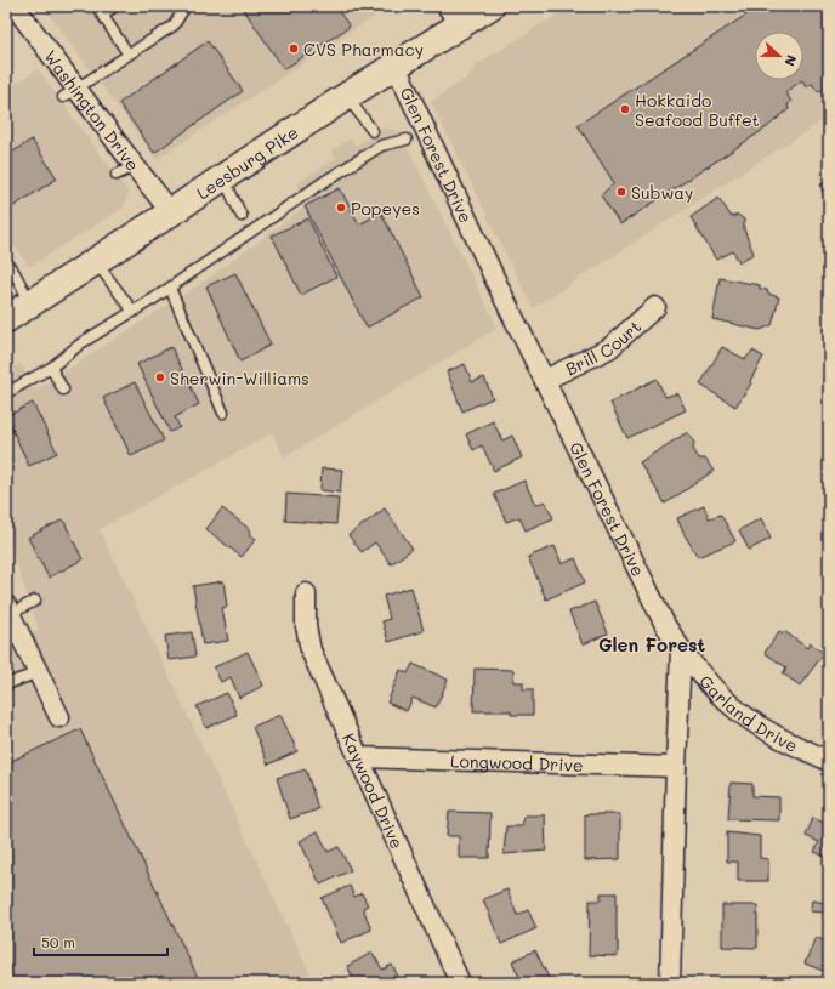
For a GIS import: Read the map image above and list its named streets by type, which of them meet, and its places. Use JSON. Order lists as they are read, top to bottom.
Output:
{
  "streets": {
    "main road": ["Leesburg Pike"],
    "street": [
      "Washington Drive",
      "Glen Forest Drive",
      "Brill Court",
      "Garland Drive",
      "Longwood Drive",
      "Kaywood Drive"
    ]
  },
  "crossings": [
    ["Washington Drive", "Leesburg Pike"],
    ["Glen Forest Drive", "Leesburg Pike"],
    ["Glen Forest Drive", "Brill Court"],
    ["Glen Forest Drive", "Garland Drive"],
    ["Longwood Drive", "Kaywood Drive"]
  ],
  "districts": ["Glen Forest"],
  "places": [
    "CVS Pharmacy",
    "Hokkaido Seafood Buffet",
    "Subway",
    "Popeyes",
    "Sherwin-Williams"
  ],
  "scale_bar": "50 m",
  "north": "right"
}
